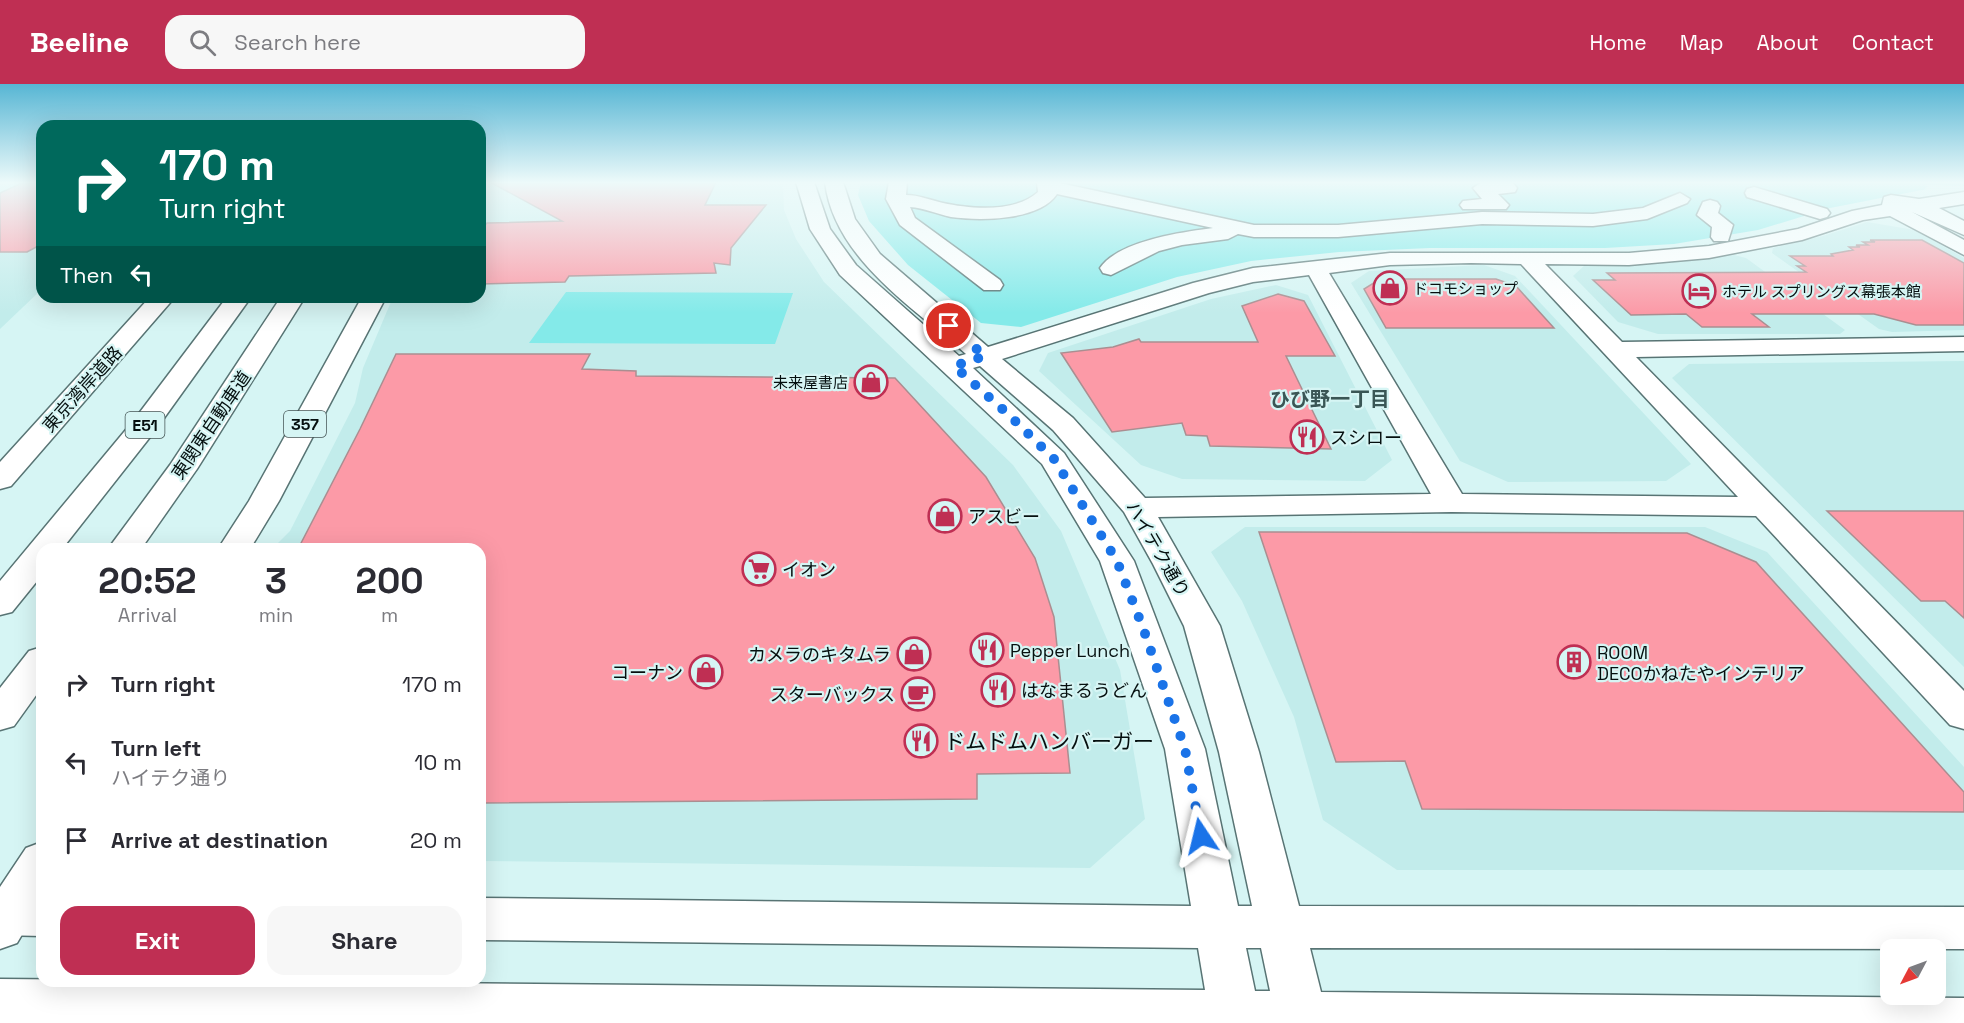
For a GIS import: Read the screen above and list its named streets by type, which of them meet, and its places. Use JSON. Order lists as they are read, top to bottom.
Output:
{
  "streets": {
    "main road": [
      "東京湾岸道路",
      "357",
      "E51",
      "東関東自動車道",
      "ハイテク通り"
    ]
  },
  "districts": ["ひび野一丁目"],
  "places": {
    "shop": [
      "ドコモショップ",
      "未来屋書店",
      "アスビー",
      "カメラのキタムラ",
      "コーナン"
    ],
    "hotel": ["ホテル スプリングス幕張本館"],
    "restaurant": [
      "スシロー",
      "Pepper Lunch",
      "はなまるうどん",
      "ドムドムハンバーガー"
    ],
    "supermarket": ["イオン"],
    "building": ["ROOM DECOかねたやインテリア"],
    "cafe": ["スターバックス"]
  },
  "north": "bottom left",
  "page": {
    "header": "Beeline",
    "search": "Search here",
    "nav": [
      "Home",
      "Map",
      "About",
      "Contact"
    ],
    "turn": ["170 m", "Turn right"],
    "then": "Then",
    "eta": [
      "20:52",
      "Arrival",
      "3",
      "min",
      "200",
      "m"
    ],
    "list": [
      {
        "name": "Turn right",
        "value": "170 m"
      },
      {
        "name": "Turn left",
        "note": "ハイテク通り",
        "value": "10 m"
      },
      {
        "name": "Arrive at destination",
        "value": "20 m"
      }
    ],
    "buttons": ["Exit", "Share"]
  }
}
